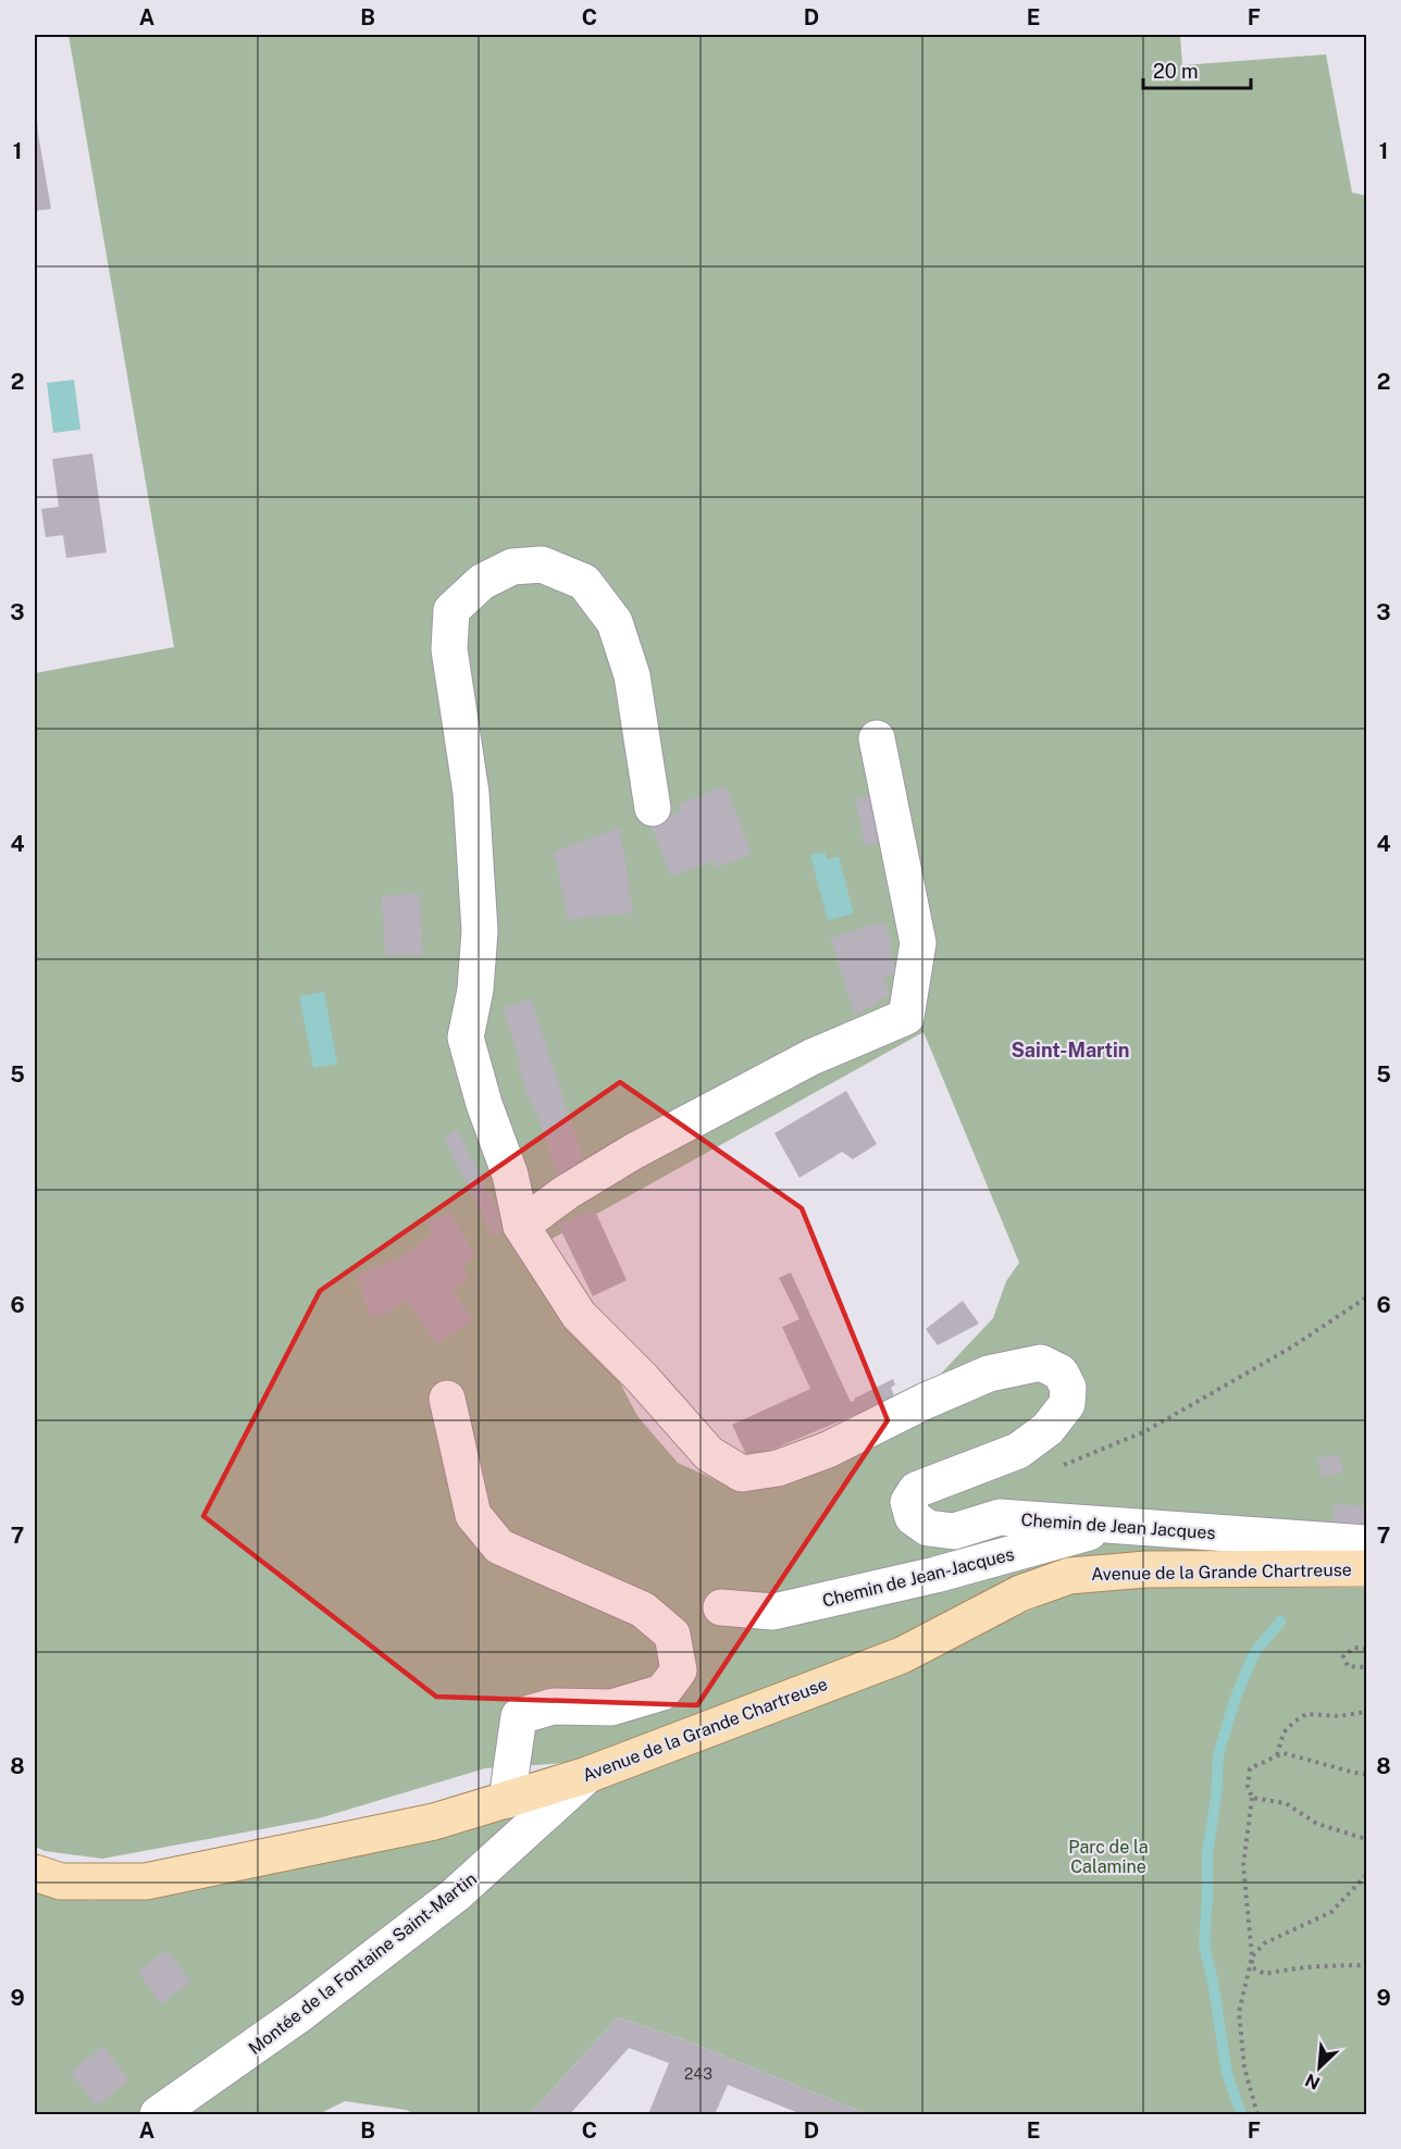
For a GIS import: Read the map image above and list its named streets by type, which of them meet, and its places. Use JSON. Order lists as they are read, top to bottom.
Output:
{
  "streets": {
    "main road": ["Avenue de la Grande Chartreuse"],
    "street": ["Chemin de Jean Jacques", "Chemin de Jean-Jacques", "Montée de la Fontaine Saint-Martin"]
  },
  "crossings": [
    ["Chemin de Jean Jacques", "Chemin de Jean-Jacques"],
    ["Avenue de la Grande Chartreuse", "Montée de la Fontaine Saint-Martin"]
  ],
  "districts": ["Saint-Martin"],
  "parks": ["Parc de la Calamine"],
  "house_numbers": ["243"],
  "scale_bar": "20 m",
  "north": "bottom left",
  "grid": {
    "columns": [
      "A",
      "B",
      "C",
      "D",
      "E",
      "F"
    ],
    "rows": [
      "1",
      "2",
      "3",
      "4",
      "5",
      "6",
      "7",
      "8",
      "9"
    ]
  }
}
